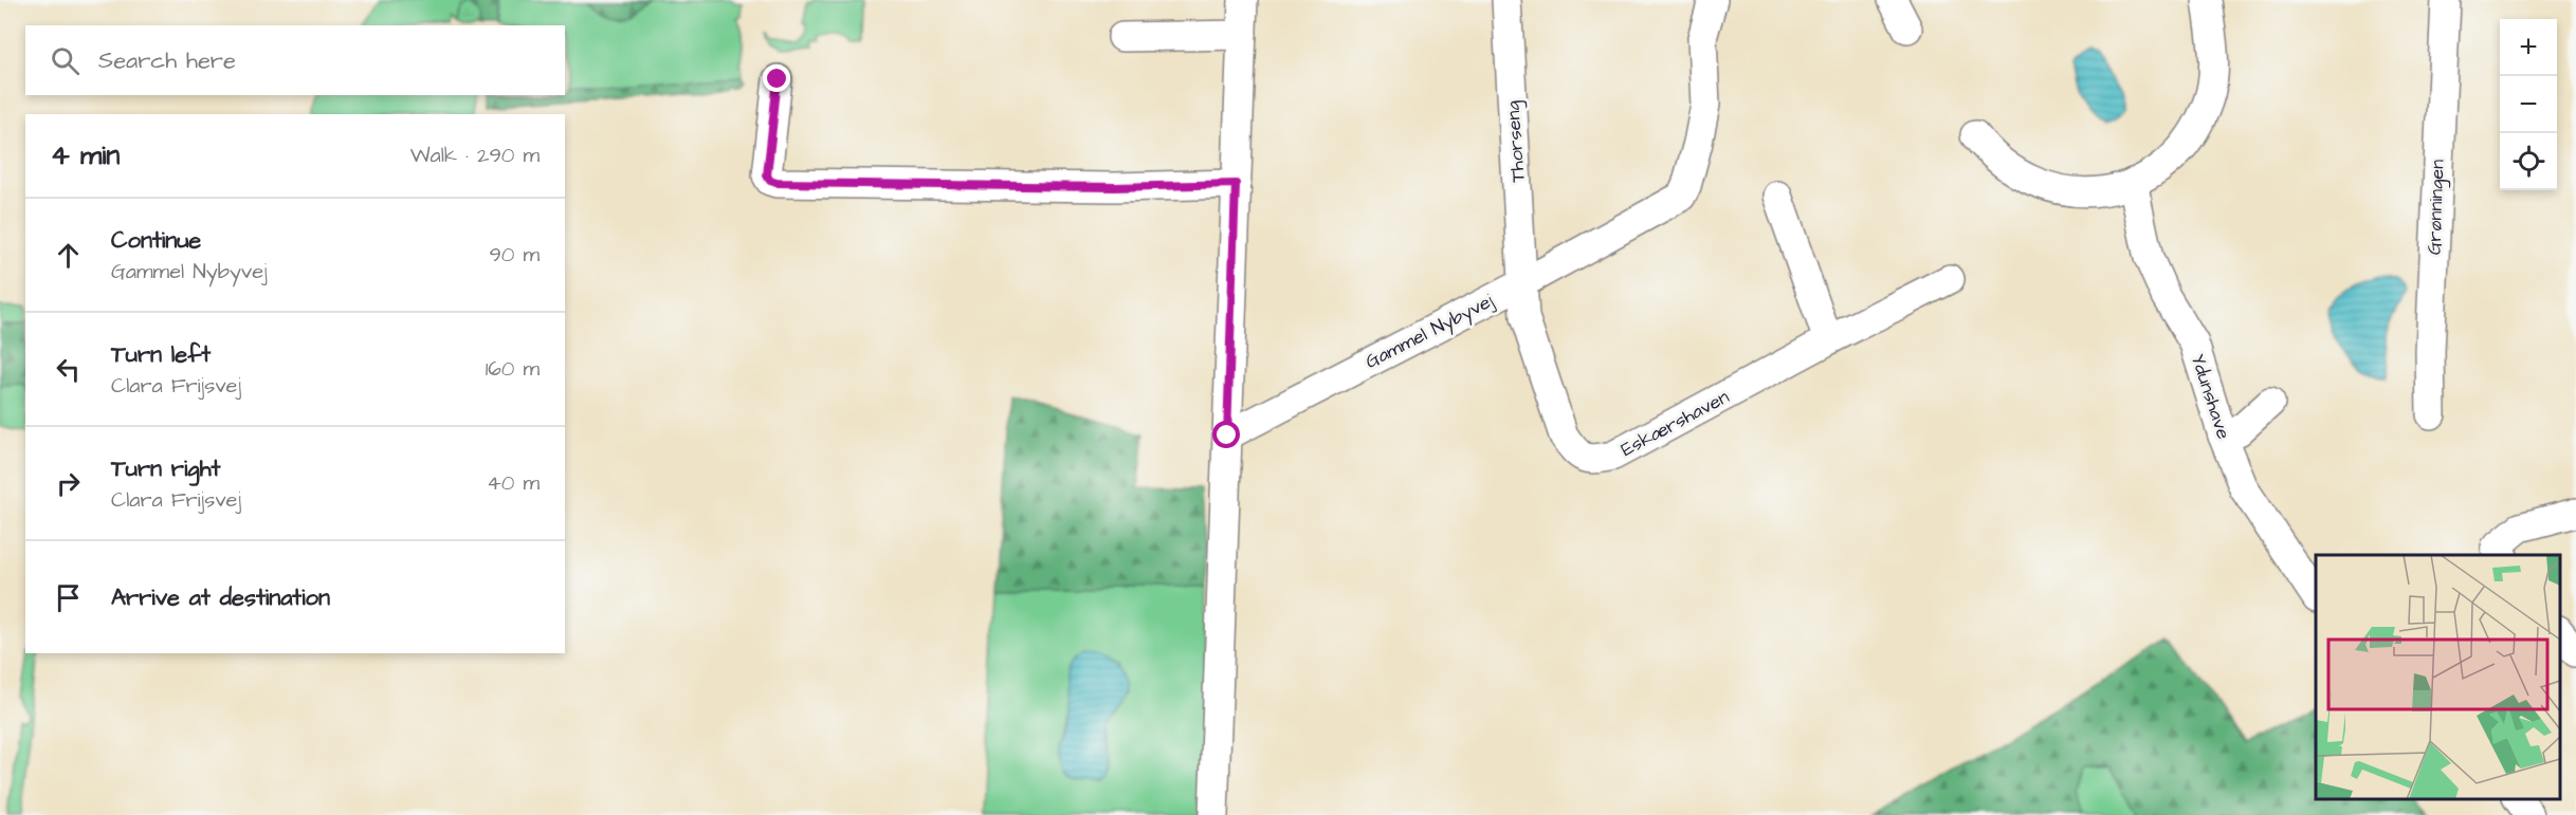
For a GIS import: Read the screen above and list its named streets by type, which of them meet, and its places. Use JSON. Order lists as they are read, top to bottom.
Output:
{
  "streets": {
    "street": [
      "Thorseng",
      "Grønningen",
      "Gammel Nybyvej",
      "Ydunshave",
      "Eskærshaven"
    ]
  },
  "crossings": [
    ["Thorseng", "Gammel Nybyvej"],
    ["Thorseng", "Eskærshaven"],
    ["Gammel Nybyvej", "Eskærshaven"]
  ],
  "page": {
    "map_buttons": ["+", "−"],
    "search": "Search here",
    "heading": ["4 min", "Walk · 290 m"],
    "list": [
      ["Continue", "Gammel Nybyvej", "90 m"],
      ["Turn left", "Clara Frijsvej", "160 m"],
      ["Turn right", "Clara Frijsvej", "40 m"],
      "Arrive at destination"
    ]
  }
}
